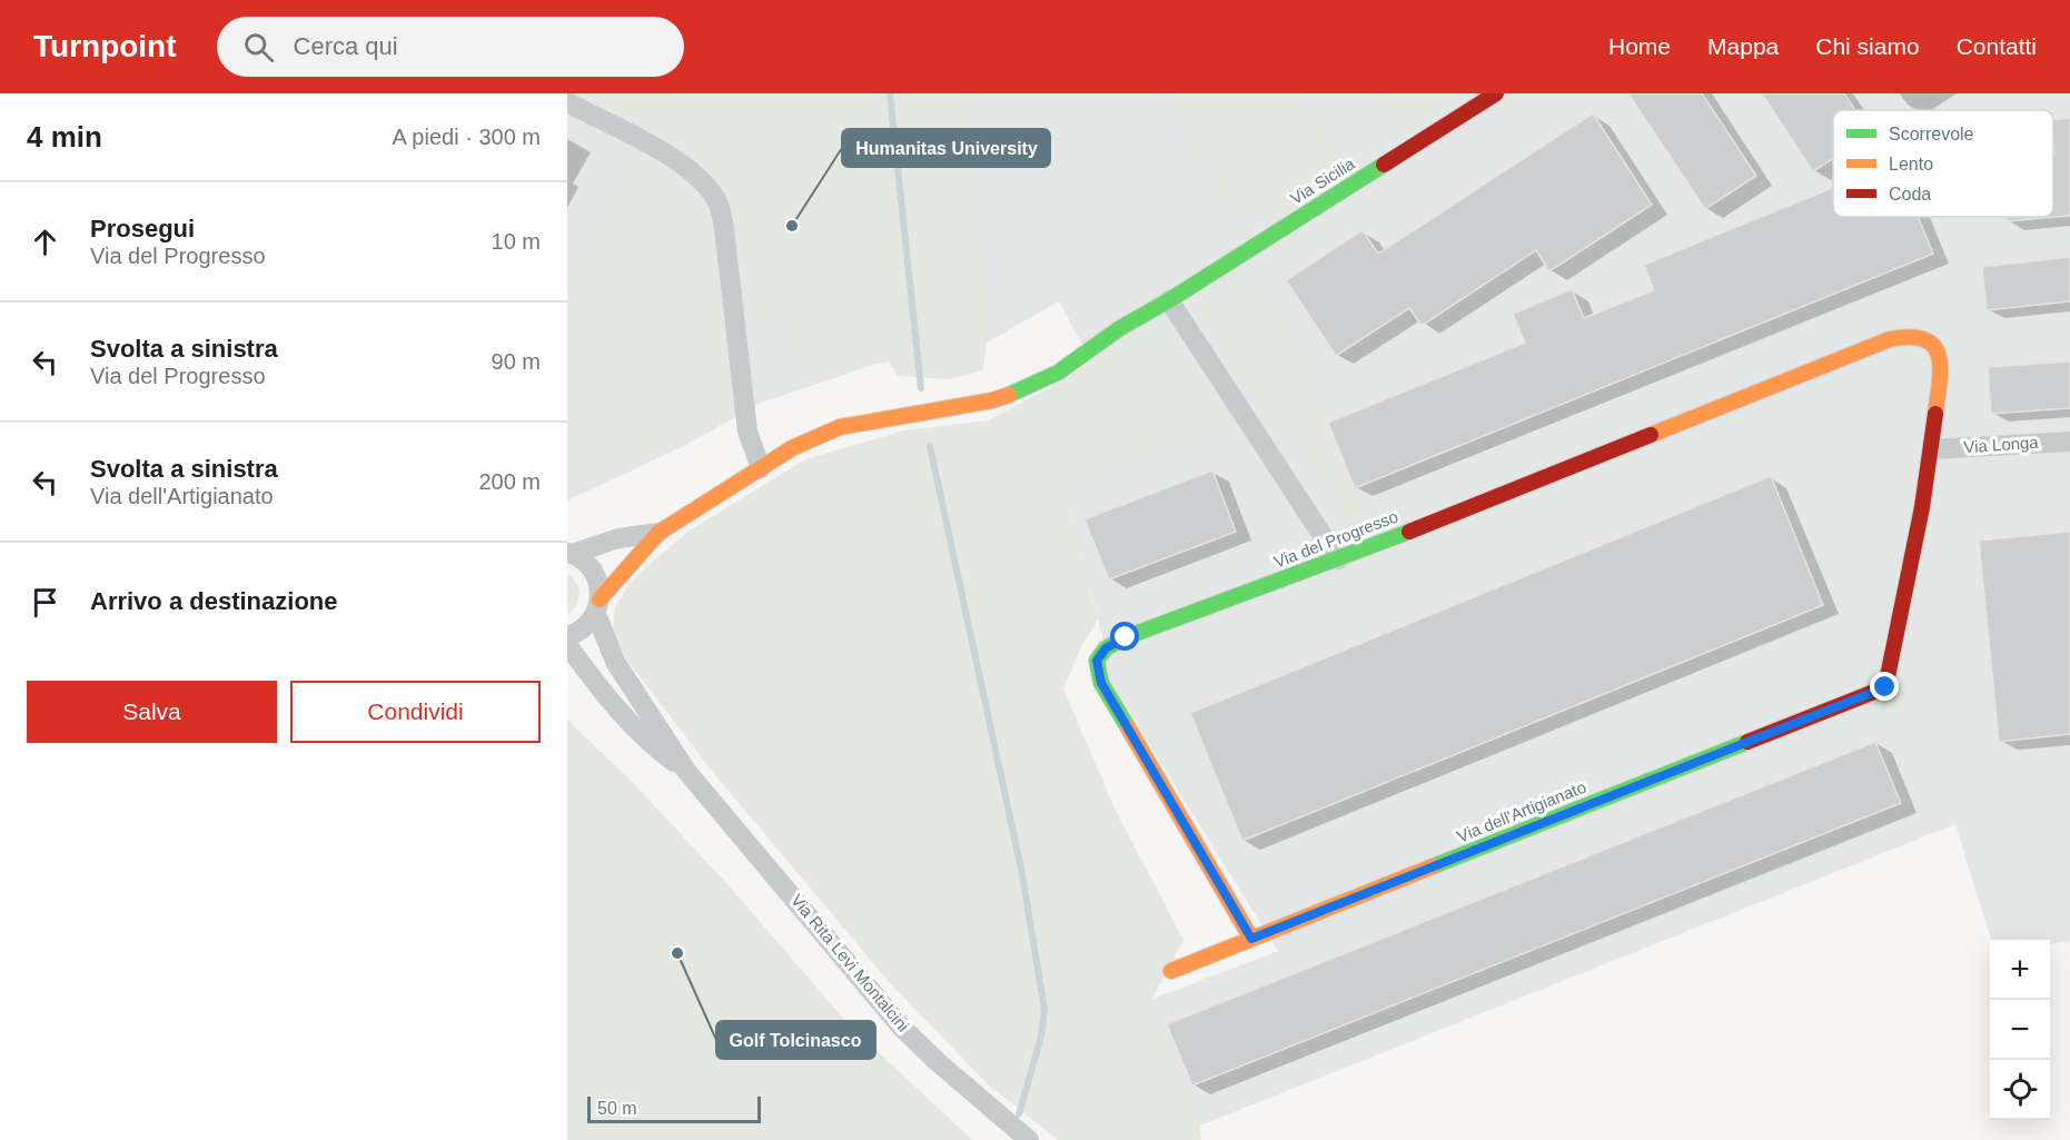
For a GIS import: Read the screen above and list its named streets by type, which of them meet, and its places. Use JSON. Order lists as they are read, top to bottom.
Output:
{
  "streets": {
    "street": [
      "Via Sicilia",
      "Via Longa",
      "Via del Progresso",
      "Via dell'Artigianato",
      "Via Rita Levi Montalcini"
    ]
  },
  "crossings": [
    ["Via Sicilia", "Via Rita Levi Montalcini"],
    ["Via Longa", "Via del Progresso"],
    ["Via Longa", "Via dell'Artigianato"],
    ["Via del Progresso", "Via dell'Artigianato"]
  ],
  "places": ["Humanitas University", "Golf Tolcinasco"],
  "legend": ["Scorrevole", "Lento", "Coda"],
  "scale_bar": "50 m",
  "page": {
    "header": "Turnpoint",
    "search": "Cerca qui",
    "nav": [
      "Home",
      "Mappa",
      "Chi siamo",
      "Contatti"
    ],
    "heading": ["4 min", "A piedi · 300 m"],
    "list": [
      ["Prosegui", "Via del Progresso", "10 m"],
      ["Svolta a sinistra", "Via del Progresso", "90 m"],
      ["Svolta a sinistra", "Via dell'Artigianato", "200 m"],
      "Arrivo a destinazione"
    ],
    "buttons": ["Salva", "Condividi"],
    "map_buttons": ["+", "−"],
    "scale": "50 m"
  }
}
